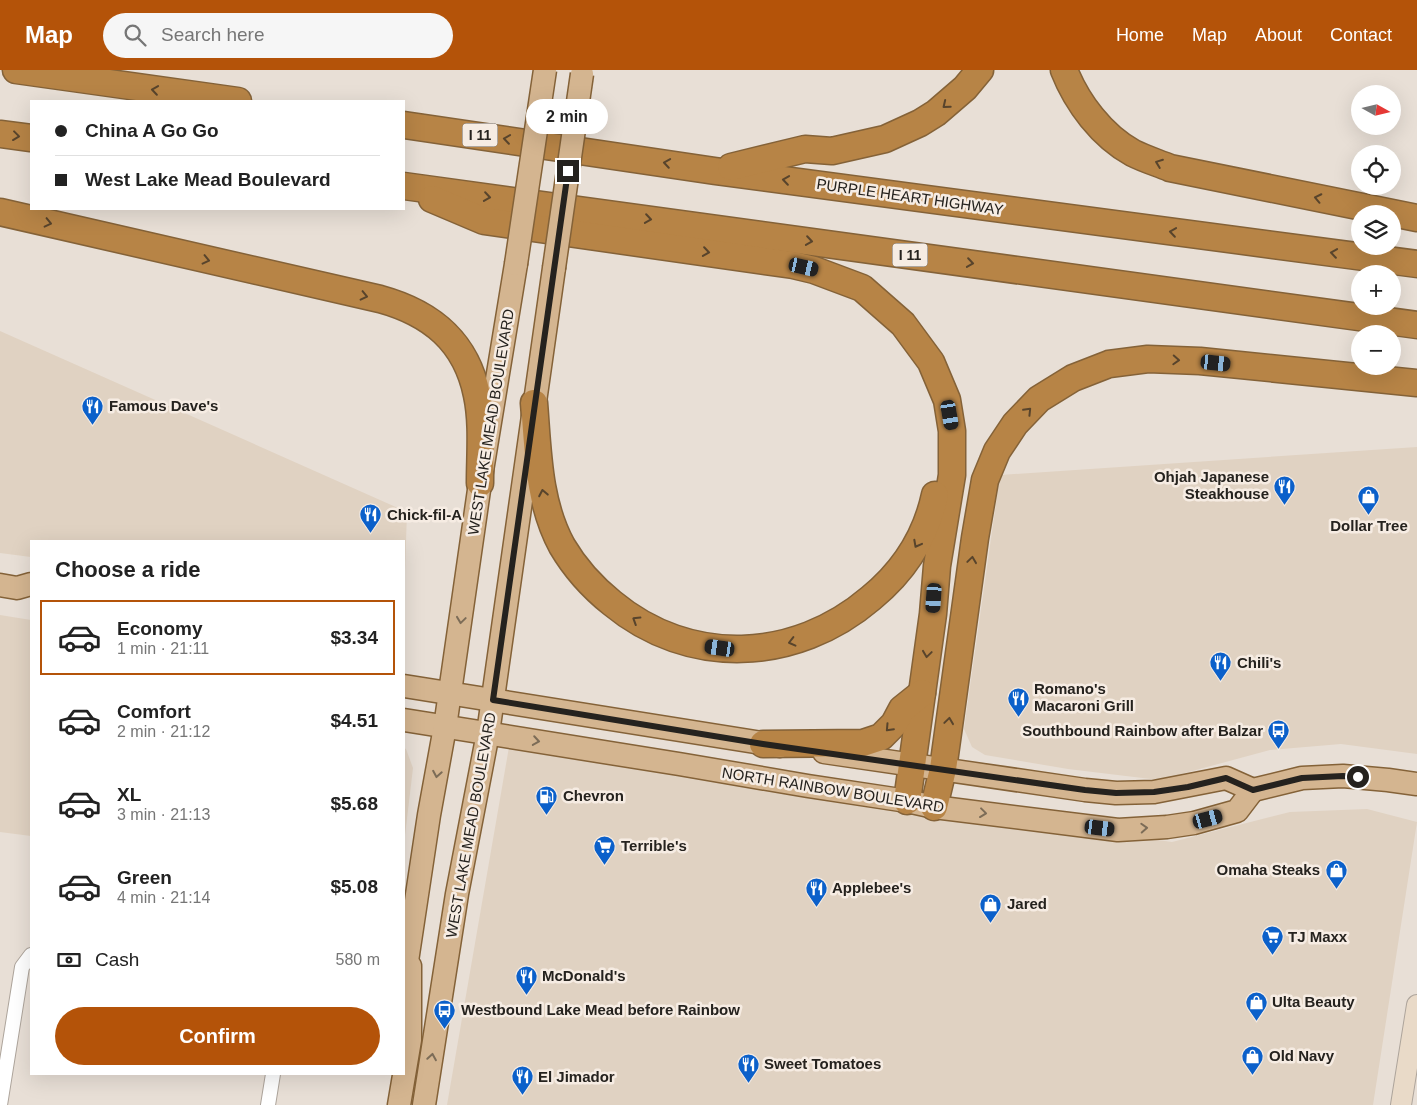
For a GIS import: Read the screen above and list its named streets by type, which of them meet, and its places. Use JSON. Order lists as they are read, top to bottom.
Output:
{
  "streets": {
    "highway": ["I 11", "PURPLE HEART HIGHWAY"],
    "main road": ["WEST LAKE MEAD BOULEVARD", "NORTH RAINBOW BOULEVARD"]
  },
  "crossings": [
    ["WEST LAKE MEAD BOULEVARD", "NORTH RAINBOW BOULEVARD"]
  ],
  "places": {
    "restaurant": [
      "Famous Dave's",
      "Ohjah Japanese Steakhouse",
      "Chick-fil-A",
      "Chili's",
      "Romano's Macaroni Grill",
      "Applebee's",
      "McDonald's",
      "Sweet Tomatoes",
      "El Jimador"
    ],
    "shop": [
      "Dollar Tree",
      "Omaha Steaks",
      "Jared",
      "Ulta Beauty",
      "Old Navy"
    ],
    "bus stop": ["Southbound Rainbow after Balzar", "Westbound Lake Mead before Rainbow"],
    "fuel station": ["Chevron"],
    "supermarket": ["Terrible's", "TJ Maxx"]
  },
  "north": "right",
  "page": {
    "header": "Map",
    "search": "Search here",
    "nav": [
      "Home",
      "Map",
      "About",
      "Contact"
    ],
    "map_buttons": ["+", "−"],
    "bubble": "2 min",
    "banner": ["China A Go Go", "West Lake Mead Boulevard"],
    "heading": "Choose a ride",
    "list": [
      {
        "name": "Economy",
        "note": "1 min · 21:11",
        "value": "$3.34"
      },
      {
        "name": "Comfort",
        "note": "2 min · 21:12",
        "value": "$4.51"
      },
      {
        "name": "XL",
        "note": "3 min · 21:13",
        "value": "$5.68"
      },
      {
        "name": "Green",
        "note": "4 min · 21:14",
        "value": "$5.08"
      }
    ],
    "pay": ["Cash", "580 m"],
    "buttons": "Confirm"
  }
}
